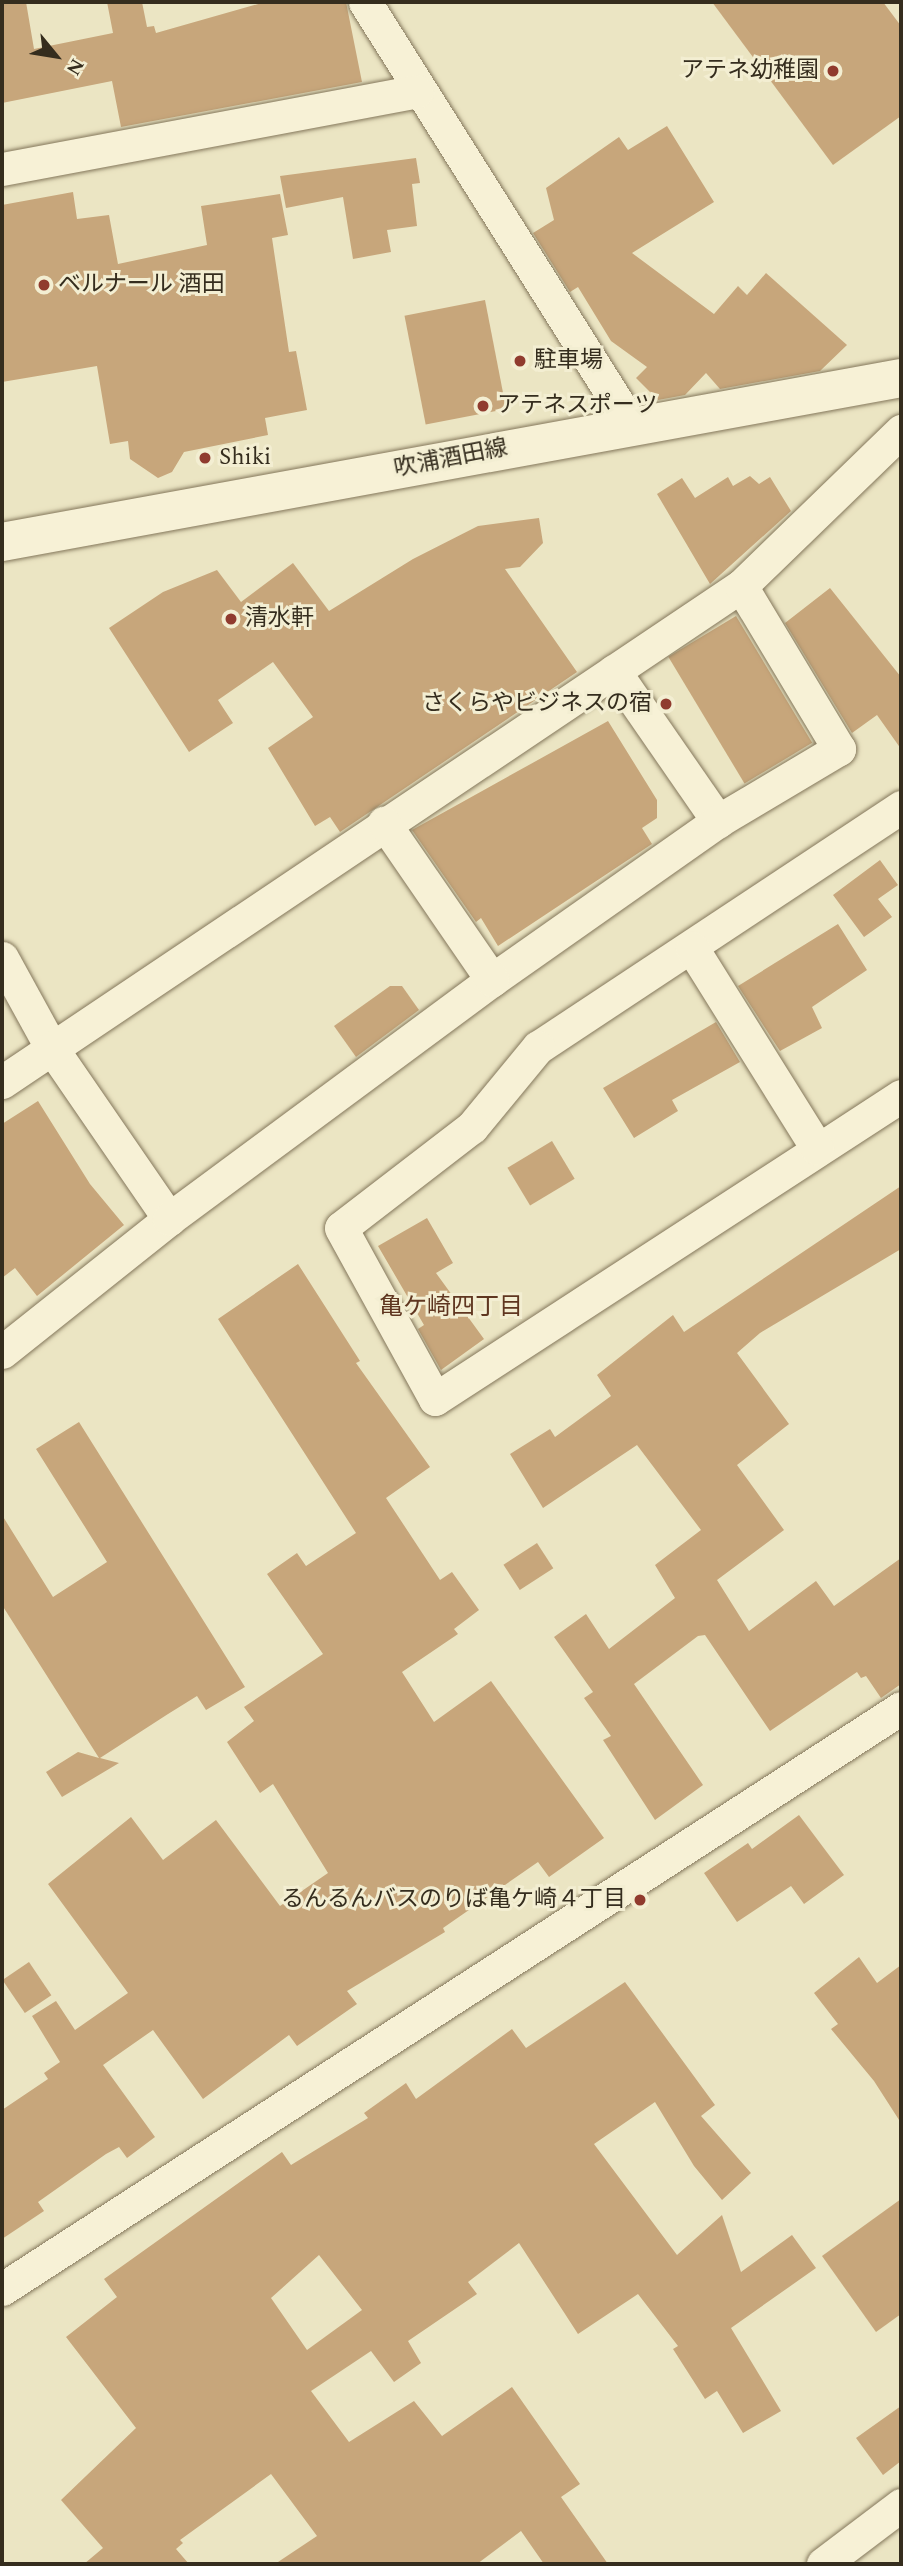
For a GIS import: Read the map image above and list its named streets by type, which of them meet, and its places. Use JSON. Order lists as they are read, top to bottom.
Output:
{
  "streets": {
    "main road": ["吹浦酒田線"]
  },
  "districts": ["亀ケ崎四丁目"],
  "places": [
    "アテネ幼稚園",
    "ベルナール 酒田",
    "駐車場",
    "アテネスポーツ",
    "Shiki",
    "清水軒",
    "さくらやビジネスの宿",
    "るんるんバスのりば亀ケ崎４丁目"
  ],
  "north": "bottom right"
}
